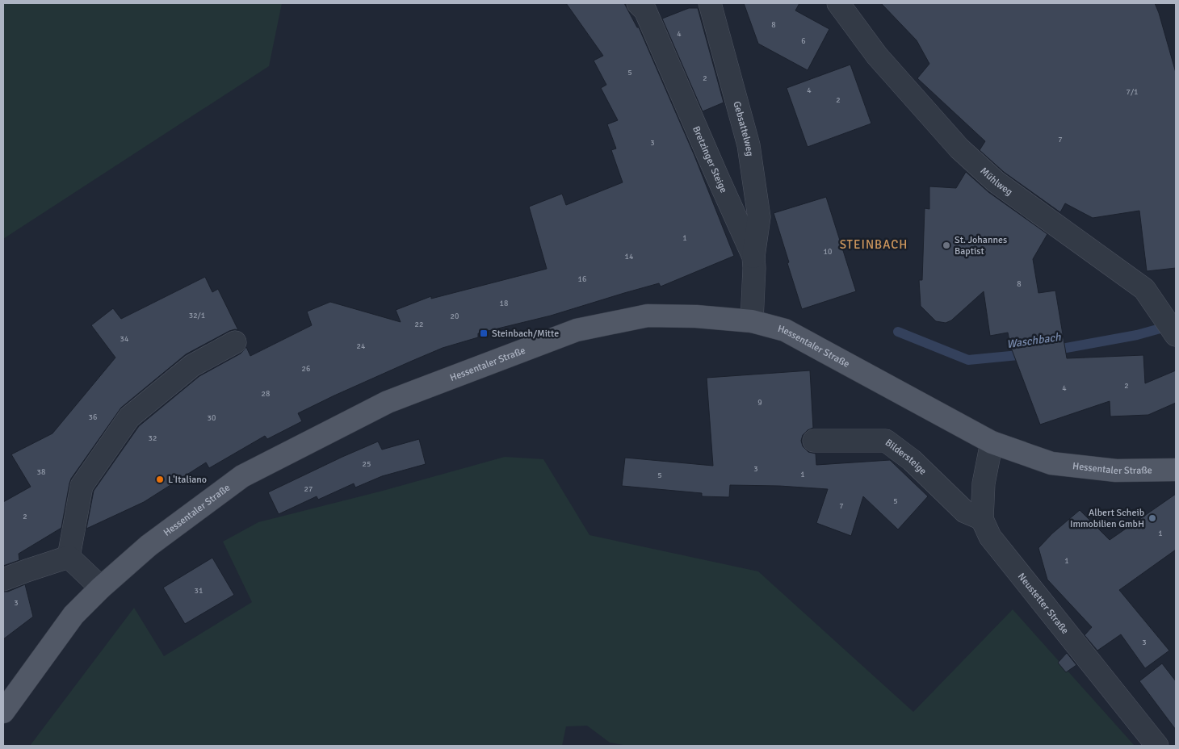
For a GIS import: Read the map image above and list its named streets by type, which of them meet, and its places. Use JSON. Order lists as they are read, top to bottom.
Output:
{
  "streets": {
    "main road": ["Hessentaler Straße"],
    "street": [
      "Gebsattelweg",
      "Bretzinger Steige",
      "Mühlweg",
      "Bildersteige",
      "Neustetter Straße"
    ]
  },
  "crossings": [
    ["Gebsattelweg", "Bretzinger Steige"],
    ["Bretzinger Steige", "Hessentaler Straße"],
    ["Hessentaler Straße", "Neustetter Straße"],
    ["Bildersteige", "Neustetter Straße"]
  ],
  "districts": ["STEINBACH"],
  "water": ["Waschbach"],
  "places": {
    "other": ["St. Johannes Baptist", "L'Italiano", "Albert Scheib Immobilien GmbH"],
    "transit": ["Steinbach/Mitte"]
  },
  "house_numbers": [
    "8",
    "4",
    "6",
    "5",
    "2",
    "4",
    "7/1",
    "2",
    "7",
    "3",
    "1",
    "10",
    "14",
    "16",
    "8",
    "18",
    "32/1",
    "20",
    "22",
    "34",
    "24",
    "26",
    "2",
    "4",
    "28",
    "9",
    "36",
    "30",
    "32",
    "25",
    "3",
    "38",
    "1",
    "5",
    "27",
    "5",
    "7",
    "2",
    "1",
    "1",
    "31",
    "3",
    "3"
  ]
}
